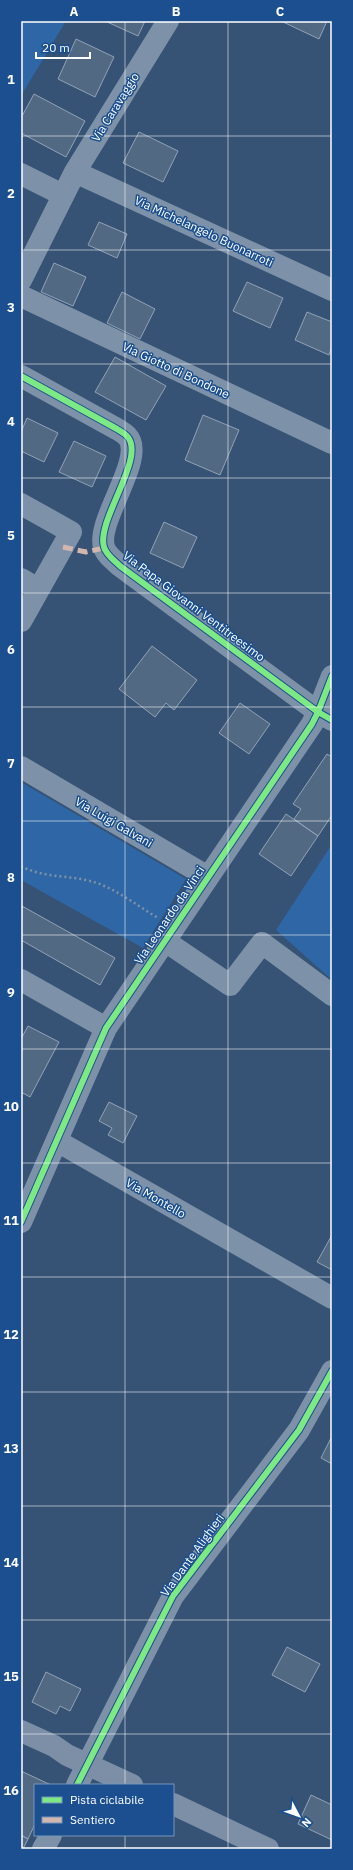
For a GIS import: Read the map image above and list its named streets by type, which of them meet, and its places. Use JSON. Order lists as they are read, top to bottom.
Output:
{
  "streets": {
    "street": [
      "Via Caravaggio",
      "Via Michelangelo Buonarroti",
      "Via Giotto di Bondone",
      "Via Papa Giovanni Ventitreesimo",
      "Via Luigi Galvani",
      "Via Leonardo da Vinci",
      "Via Montello",
      "Via Dante Alighieri"
    ]
  },
  "crossings": [
    ["Via Caravaggio", "Via Michelangelo Buonarroti"],
    ["Via Papa Giovanni Ventitreesimo", "Via Leonardo da Vinci"],
    ["Via Luigi Galvani", "Via Leonardo da Vinci"],
    ["Via Leonardo da Vinci", "Via Montello"]
  ],
  "legend": ["Pista ciclabile", "Sentiero"],
  "scale_bar": "20 m",
  "north": "bottom right",
  "grid": {
    "columns": ["A", "B", "C"],
    "rows": [
      "1",
      "2",
      "3",
      "4",
      "5",
      "6",
      "7",
      "8",
      "9",
      "10",
      "11",
      "12",
      "13",
      "14",
      "15",
      "16"
    ]
  }
}
